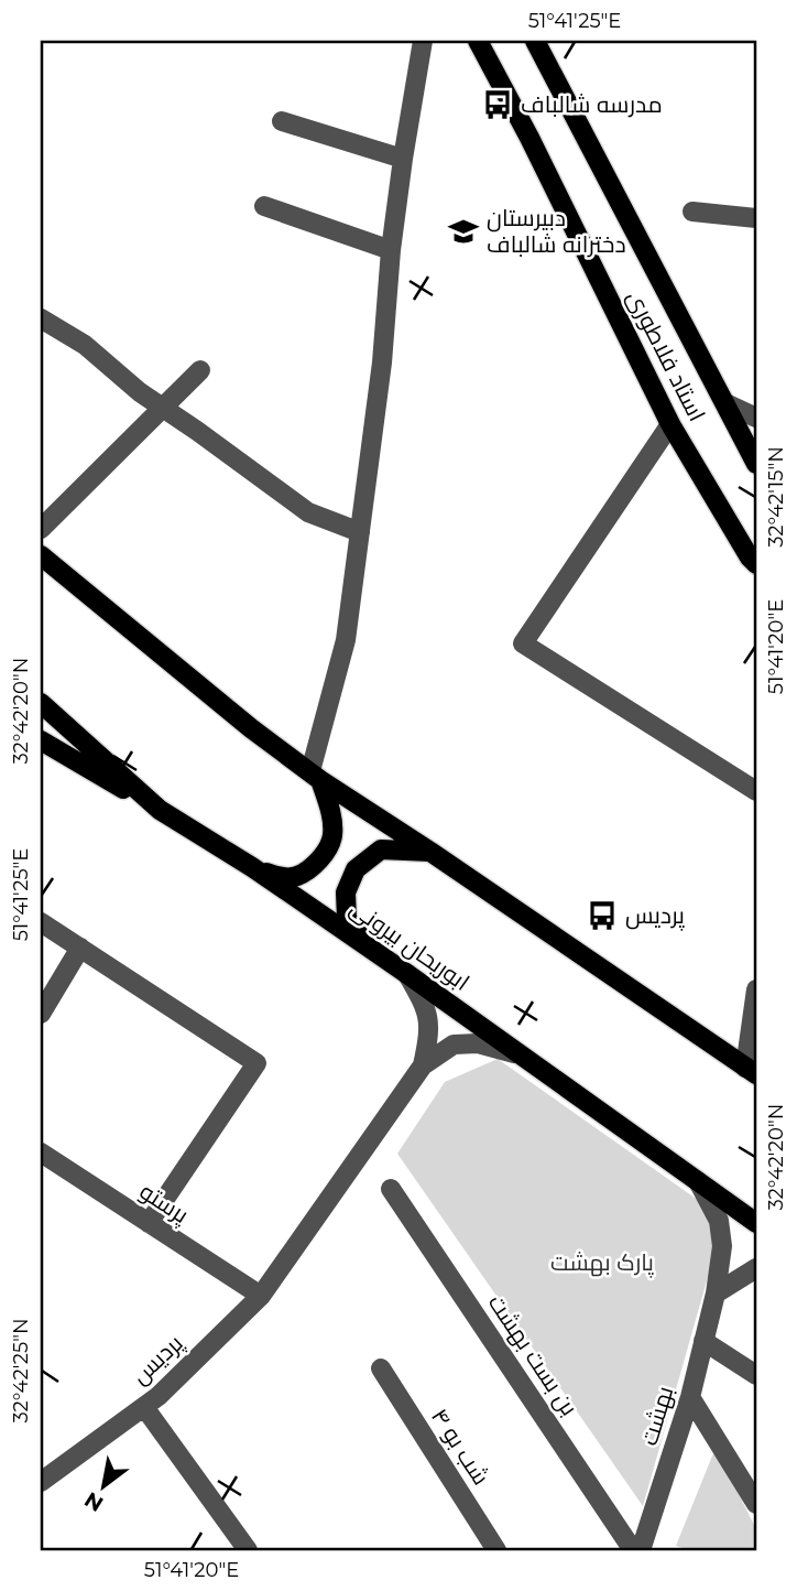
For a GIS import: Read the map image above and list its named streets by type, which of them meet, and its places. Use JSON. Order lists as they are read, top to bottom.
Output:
{
  "streets": {
    "main road": ["استاد فلاطوری", "ابوریحان بیرونی"],
    "street": [
      "پرستو",
      "بن بست بهشت",
      "پردیس",
      "بهشت",
      "شب بو ۴"
    ]
  },
  "crossings": [
    ["ابوریحان بیرونی", "بهشت"],
    ["پرستو", "پردیس"]
  ],
  "parks": ["پارک بهشت"],
  "places": {
    "bus stop": ["مدرسه شالباف", "پردیس"],
    "school or university": ["دبیرستان دخترانه شالباف"]
  },
  "north": "bottom left",
  "coordinates": [
    "51°41'25\"E",
    "32°42'15\"N",
    "51°41'20\"E",
    "32°42'20\"N",
    "32°42'25\"N"
  ]
}
